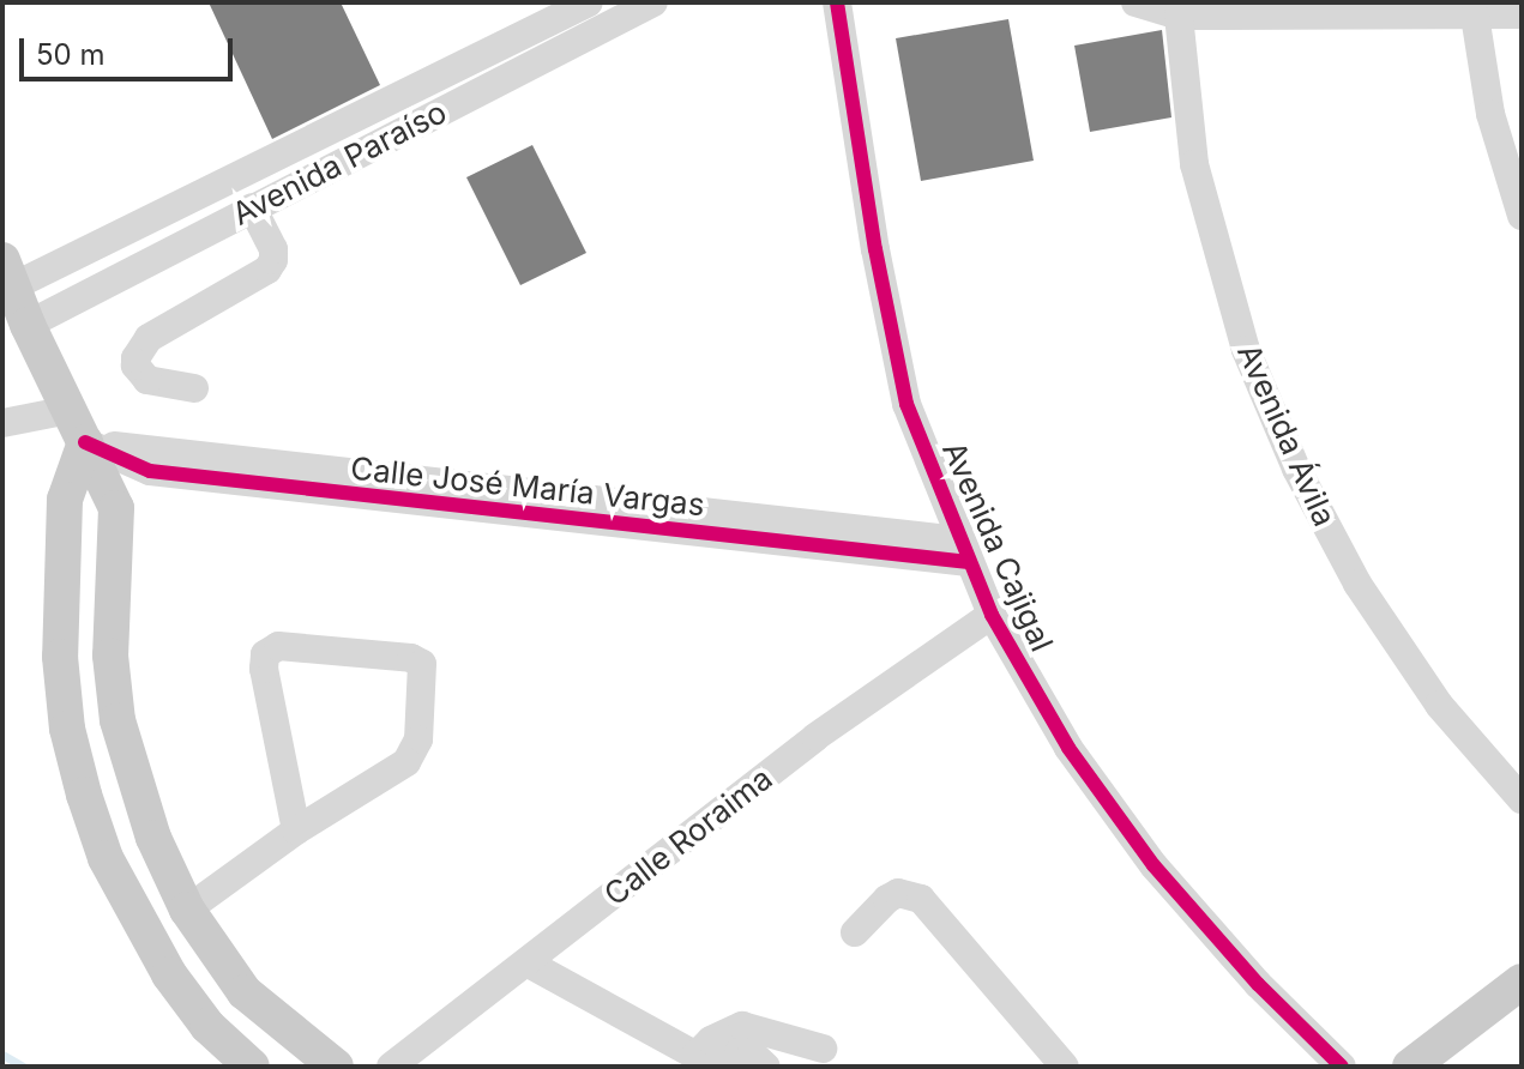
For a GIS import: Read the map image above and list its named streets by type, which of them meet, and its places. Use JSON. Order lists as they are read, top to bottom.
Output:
{
  "streets": {
    "street": [
      "Avenida Paraíso",
      "Avenida Ávila",
      "Calle José María Vargas",
      "Avenida Cajigal",
      "Calle Roraima"
    ]
  },
  "crossings": [
    ["Calle José María Vargas", "Avenida Cajigal"],
    ["Avenida Cajigal", "Calle Roraima"]
  ],
  "scale_bar": "50 m"
}
